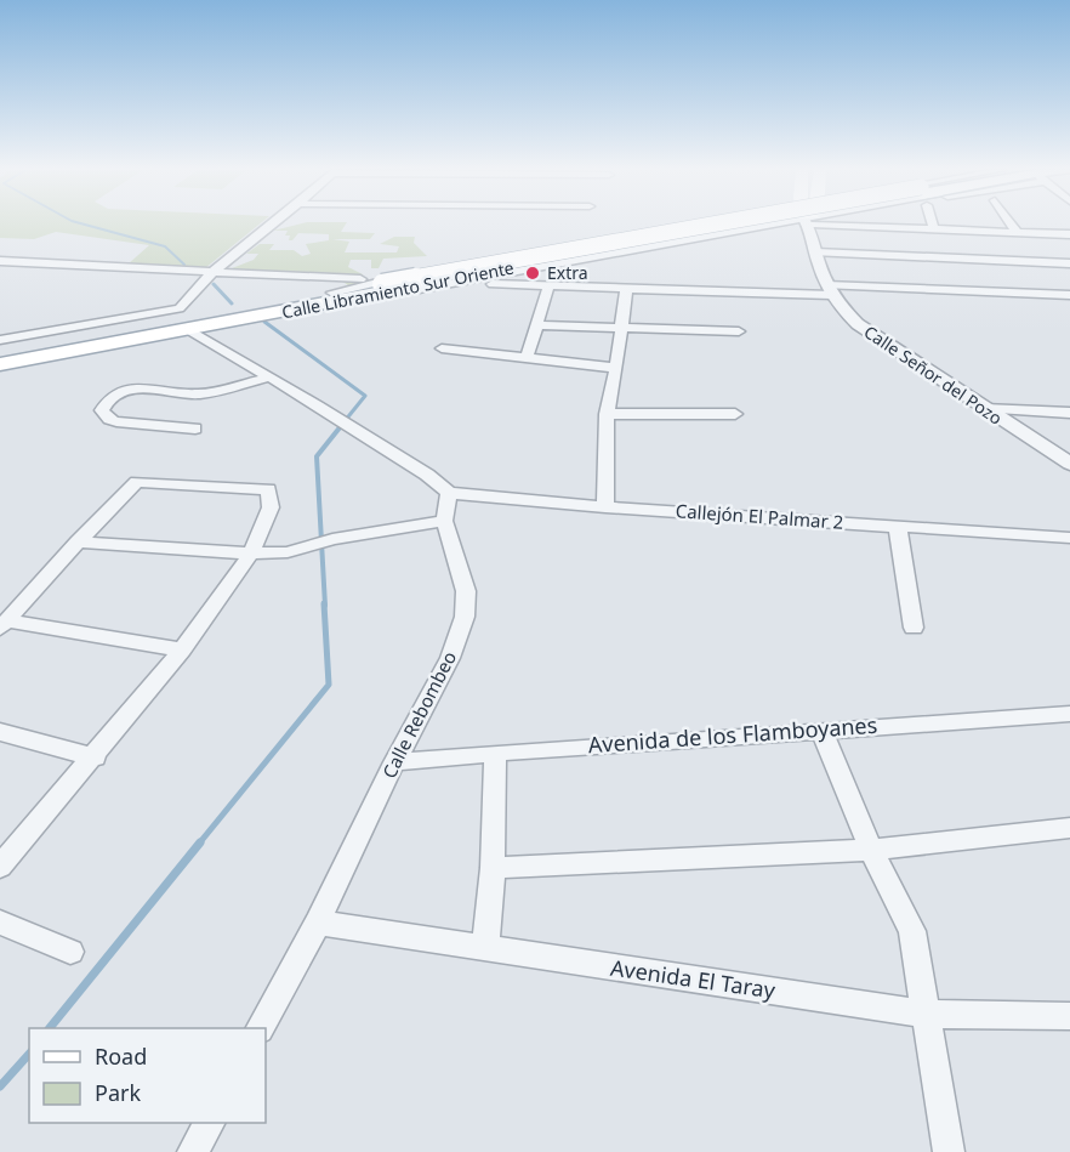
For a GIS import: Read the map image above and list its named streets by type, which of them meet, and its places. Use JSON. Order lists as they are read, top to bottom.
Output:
{
  "streets": {
    "main road": ["Calle Libramiento Sur Oriente"],
    "street": [
      "Calle Señor del Pozo",
      "Callejón El Palmar 2",
      "Calle Rebombeo",
      "Avenida de los Flamboyanes",
      "Avenida El Taray"
    ]
  },
  "crossings": [
    ["Callejón El Palmar 2", "Calle Rebombeo"],
    ["Calle Rebombeo", "Avenida de los Flamboyanes"],
    ["Calle Rebombeo", "Avenida El Taray"]
  ],
  "places": ["Extra"],
  "legend": ["Road", "Park"]
}
